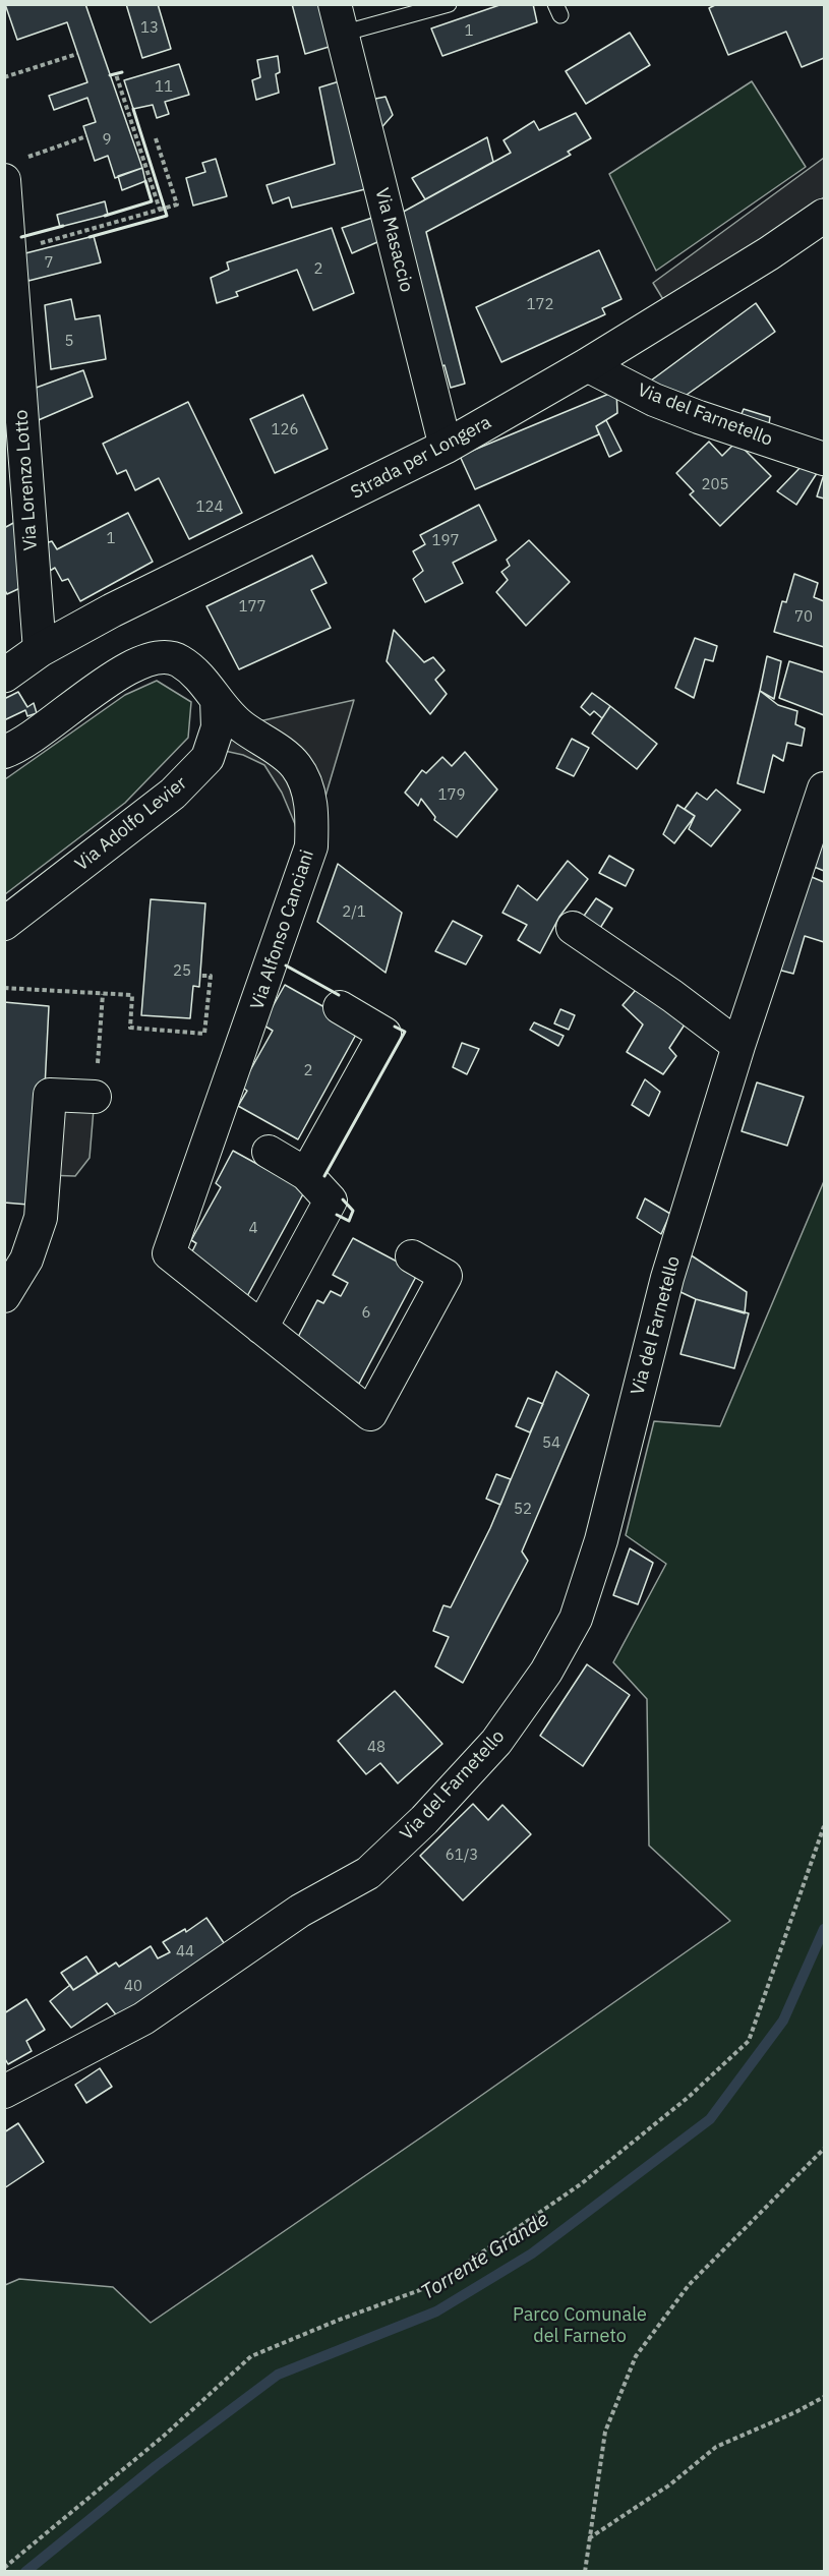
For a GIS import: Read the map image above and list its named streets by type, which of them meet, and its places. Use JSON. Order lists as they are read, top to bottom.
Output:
{
  "streets": {
    "street": [
      "Via Masaccio",
      "Via del Farnetello",
      "Strada per Longera",
      "Via Lorenzo Lotto",
      "Via Adolfo Levier",
      "Via Alfonso Canciani"
    ]
  },
  "crossings": [
    ["Via Masaccio", "Strada per Longera"],
    ["Via del Farnetello", "Strada per Longera"],
    ["Strada per Longera", "Via Lorenzo Lotto"],
    ["Via Adolfo Levier", "Via Alfonso Canciani"]
  ],
  "water": ["Torrente Grande"],
  "parks": ["Parco Comunale del Farneto"],
  "house_numbers": [
    "13",
    "1",
    "11",
    "9",
    "7",
    "2",
    "172",
    "5",
    "126",
    "205",
    "124",
    "1",
    "197",
    "177",
    "70",
    "179",
    "2/1",
    "25",
    "2",
    "4",
    "6",
    "54",
    "52",
    "48",
    "61/3",
    "44",
    "40"
  ]
}
